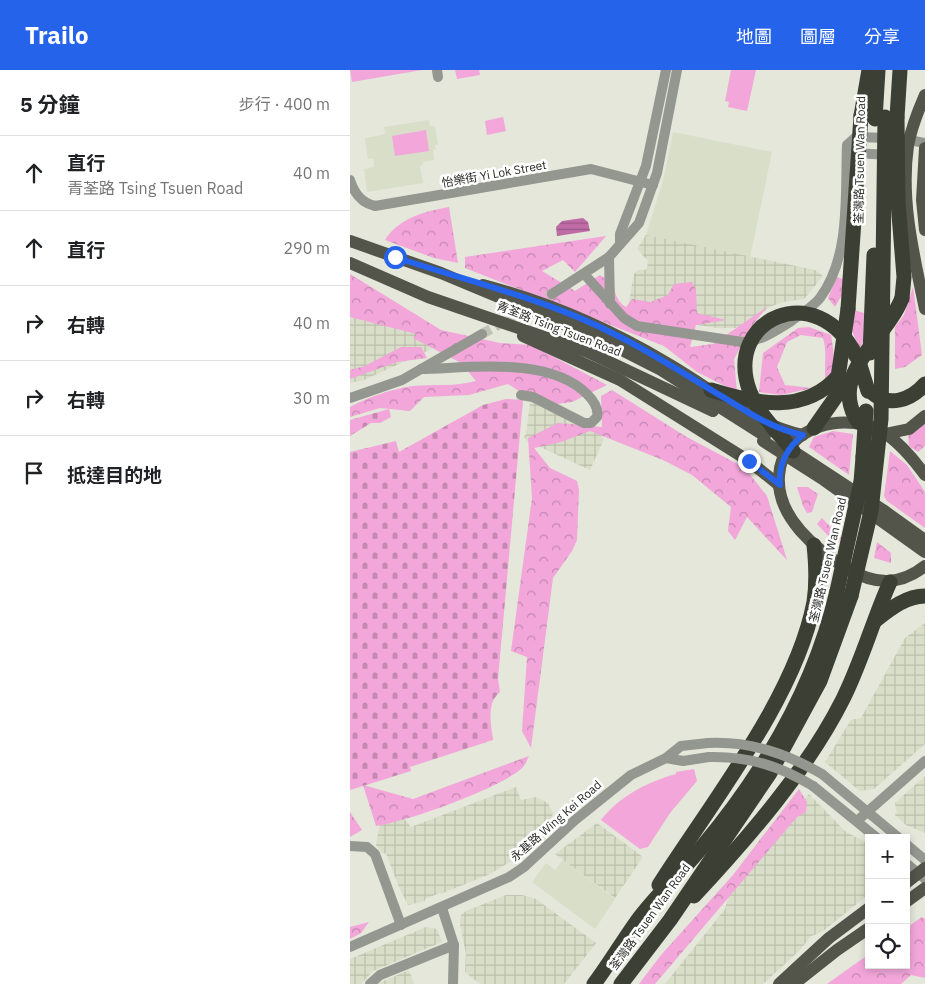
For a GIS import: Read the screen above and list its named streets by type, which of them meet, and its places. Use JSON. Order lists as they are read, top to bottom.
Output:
{
  "streets": {
    "highway": ["荃灣路 Tsuen Wan Road"],
    "main road": ["青荃路 Tsing Tsuen Road"],
    "street": ["怡樂街 Yi Lok Street", "永基路 Wing Kei Road"]
  },
  "page": {
    "header": "Trailo",
    "nav": ["地圖", "圖層", "分享"],
    "heading": ["5 分鐘", "步行 · 400 m"],
    "list": [
      ["直行", "青荃路 Tsing Tsuen Road", "40 m"],
      ["直行", "290 m"],
      ["右轉", "40 m"],
      ["右轉", "30 m"],
      "抵達目的地"
    ],
    "map_buttons": ["+", "−"]
  }
}
